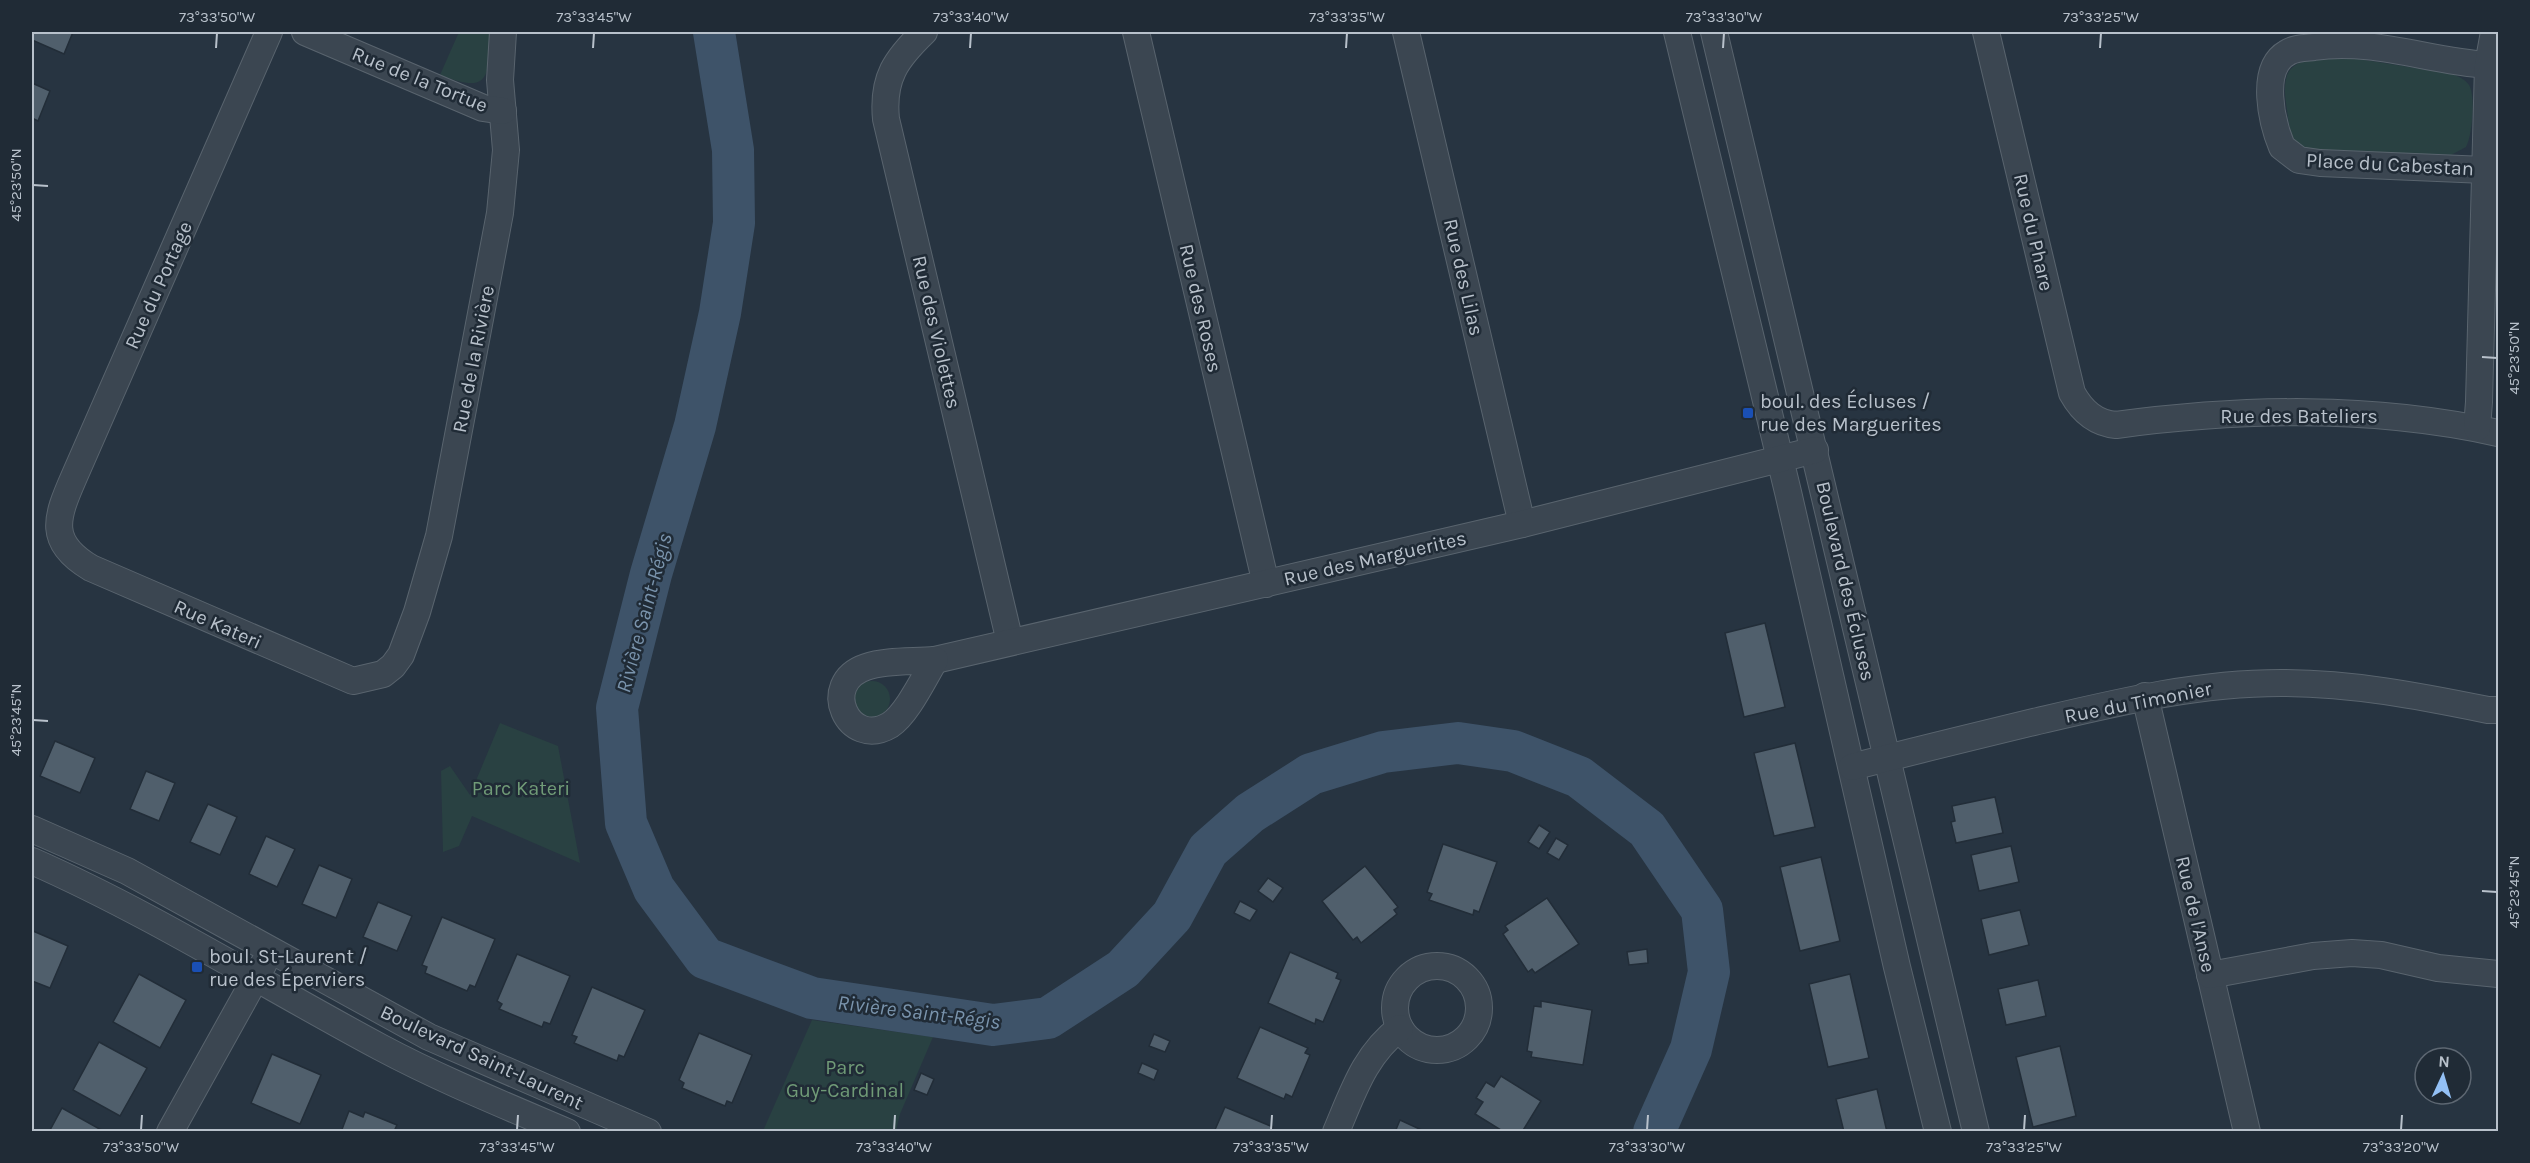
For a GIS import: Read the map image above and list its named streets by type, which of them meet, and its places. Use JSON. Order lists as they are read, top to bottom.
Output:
{
  "streets": {
    "street": [
      "Rue de la Tortue",
      "Place du Cabestan",
      "Rue du Phare",
      "Rue des Lilas",
      "Rue du Portage",
      "Rue des Roses",
      "Rue des Violettes",
      "Rue de la Rivière",
      "Rue des Bateliers",
      "Rue des Marguerites",
      "Boulevard des Écluses",
      "Rue Kateri",
      "Rue du Timonier",
      "Rue de l'Anse",
      "Boulevard Saint-Laurent"
    ]
  },
  "crossings": [
    ["Rue de la Tortue", "Rue de la Rivière"],
    ["Rue du Phare", "Rue des Bateliers"],
    ["Rue des Lilas", "Rue des Marguerites"],
    ["Rue du Portage", "Rue Kateri"],
    ["Rue des Roses", "Rue des Marguerites"],
    ["Rue des Violettes", "Rue des Marguerites"],
    ["Rue de la Rivière", "Rue Kateri"],
    ["Rue des Marguerites", "Boulevard des Écluses"],
    ["Boulevard des Écluses", "Rue du Timonier"],
    ["Rue du Timonier", "Rue de l'Anse"]
  ],
  "water": ["Rivière Saint-Régis"],
  "parks": ["Parc Kateri", "Parc Guy-Cardinal"],
  "places": {
    "transit": ["boul. des Écluses / rue des Marguerites", "boul. St-Laurent / rue des Éperviers"]
  },
  "north": "top",
  "coordinates": [
    "73°33'50\"W",
    "73°33'45\"W",
    "73°33'40\"W",
    "73°33'35\"W",
    "73°33'30\"W",
    "73°33'25\"W",
    "45°23'50\"N",
    "45°23'45\"N",
    "73°33'20\"W"
  ]
}
